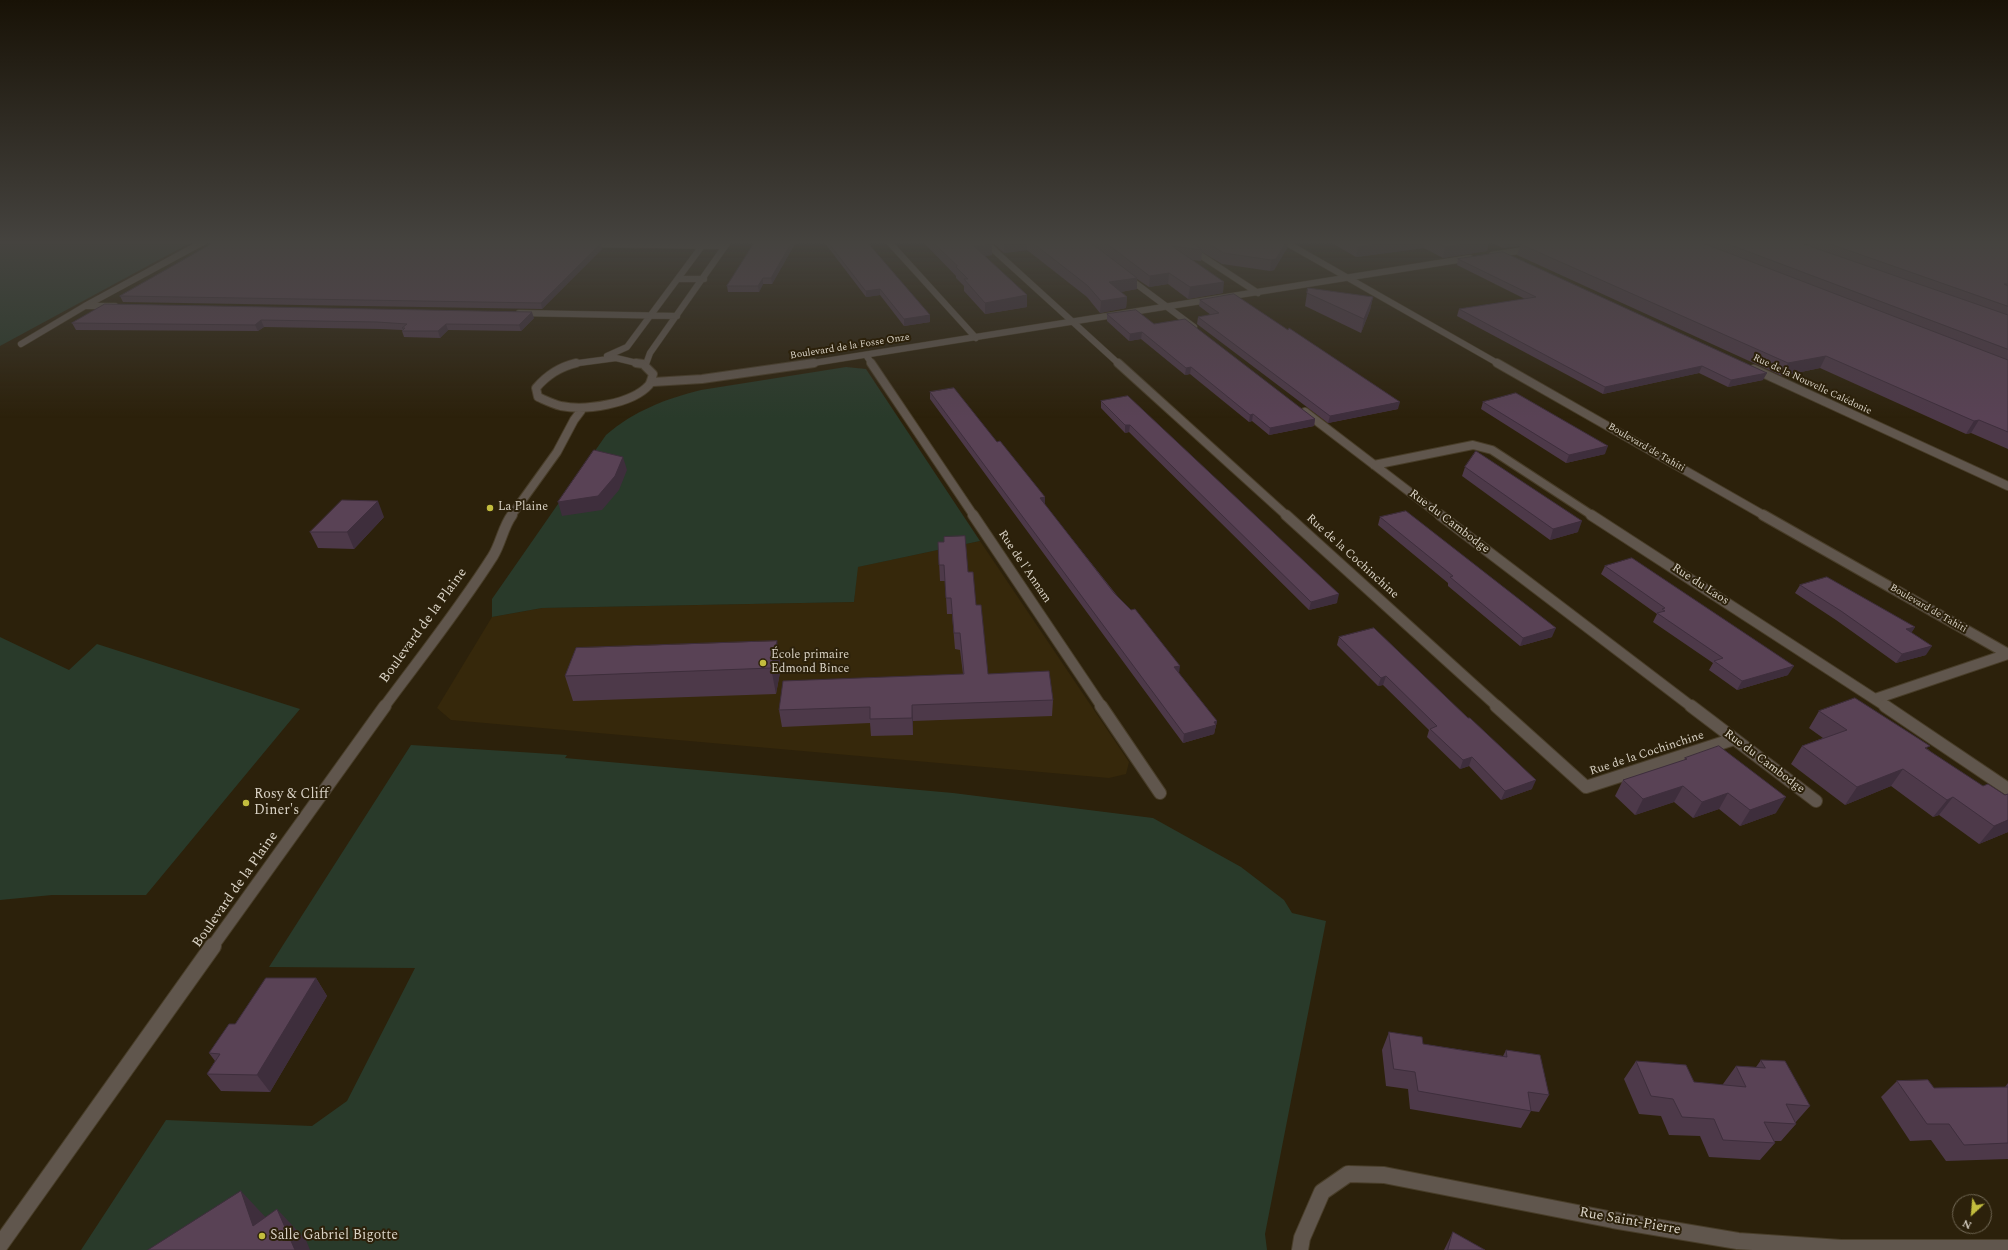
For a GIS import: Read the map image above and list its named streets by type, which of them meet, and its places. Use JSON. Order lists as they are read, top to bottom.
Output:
{
  "streets": {
    "street": [
      "Boulevard de la Fosse Onze",
      "Rue de la Nouvelle Calédonie",
      "Boulevard de Tahiti",
      "Rue du Cambodge",
      "Rue de la Cochinchine",
      "Rue de l'Annam",
      "Rue du Laos",
      "Boulevard de la Plaine",
      "Rue Saint-Pierre"
    ]
  },
  "crossings": [
    ["Boulevard de la Fosse Onze", "Rue de la Cochinchine"],
    ["Boulevard de la Fosse Onze", "Rue de l'Annam"],
    ["Rue du Cambodge", "Rue de la Cochinchine"],
    ["Rue du Cambodge", "Rue du Laos"]
  ],
  "places": [
    "La Plaine",
    "École primaire Edmond Bince",
    "Rosy & Cliff Diner's",
    "Salle Gabriel Bigotte"
  ],
  "north": "bottom left"
}
